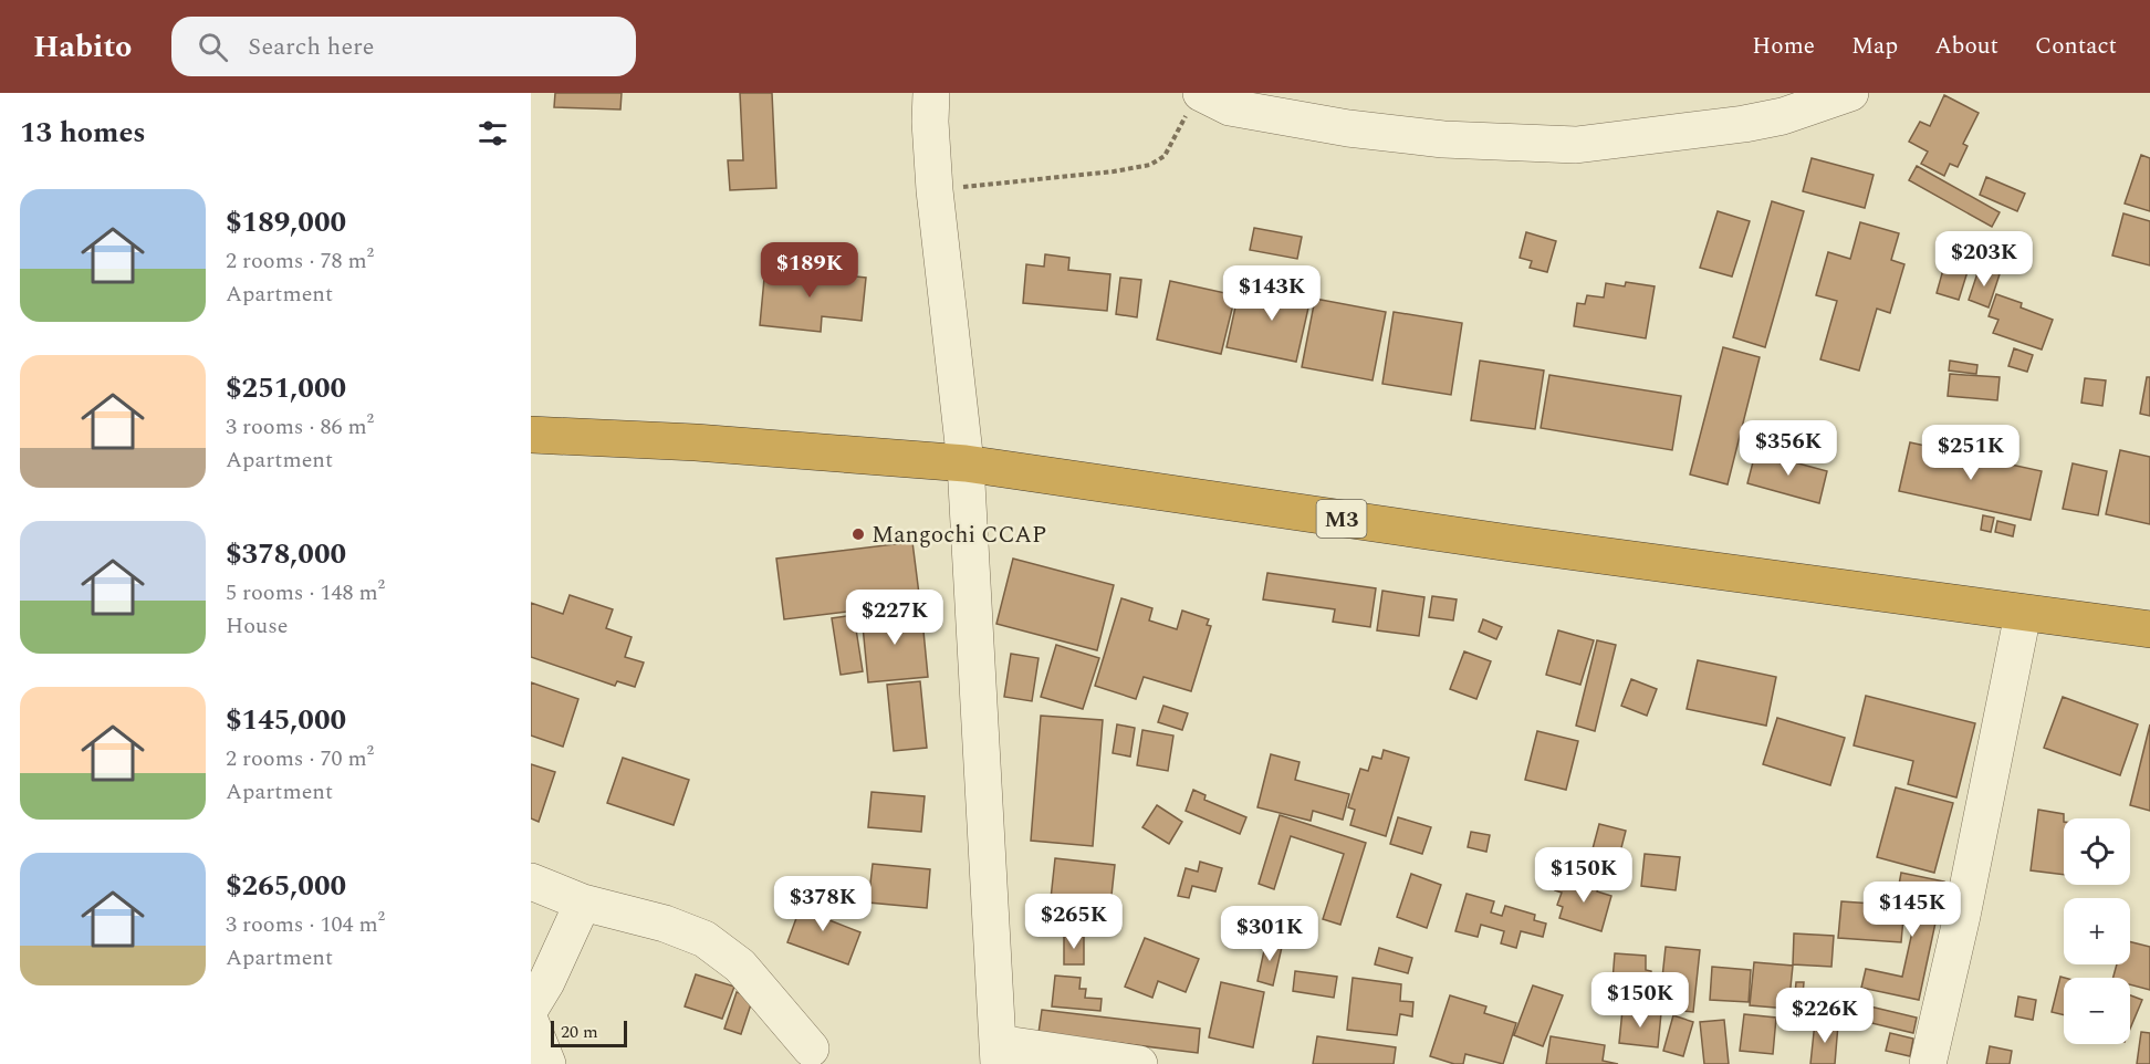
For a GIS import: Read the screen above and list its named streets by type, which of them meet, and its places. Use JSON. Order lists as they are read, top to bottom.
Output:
{
  "streets": {
    "highway": ["M3"]
  },
  "places": ["Mangochi CCAP"],
  "scale_bar": "20 m",
  "page": {
    "header": "Habito",
    "search": "Search here",
    "nav": [
      "Home",
      "Map",
      "About",
      "Contact"
    ],
    "heading": "13 homes",
    "list": [
      {
        "name": "$189,000",
        "note": "2 rooms · 78 m² · Apartment"
      },
      {
        "name": "$251,000",
        "note": "3 rooms · 86 m² · Apartment"
      },
      {
        "name": "$378,000",
        "note": "5 rooms · 148 m² · House"
      },
      {
        "name": "$145,000",
        "note": "2 rooms · 70 m² · Apartment"
      },
      {
        "name": "$265,000",
        "note": "3 rooms · 104 m² · Apartment"
      }
    ],
    "price": [
      "$203K",
      "$189K",
      "$143K",
      "$356K",
      "$251K",
      "$227K",
      "$150K",
      "$378K",
      "$145K",
      "$265K",
      "$301K",
      "$150K",
      "$226K"
    ],
    "map_buttons": ["+", "−"],
    "scale": "20 m"
  }
}
